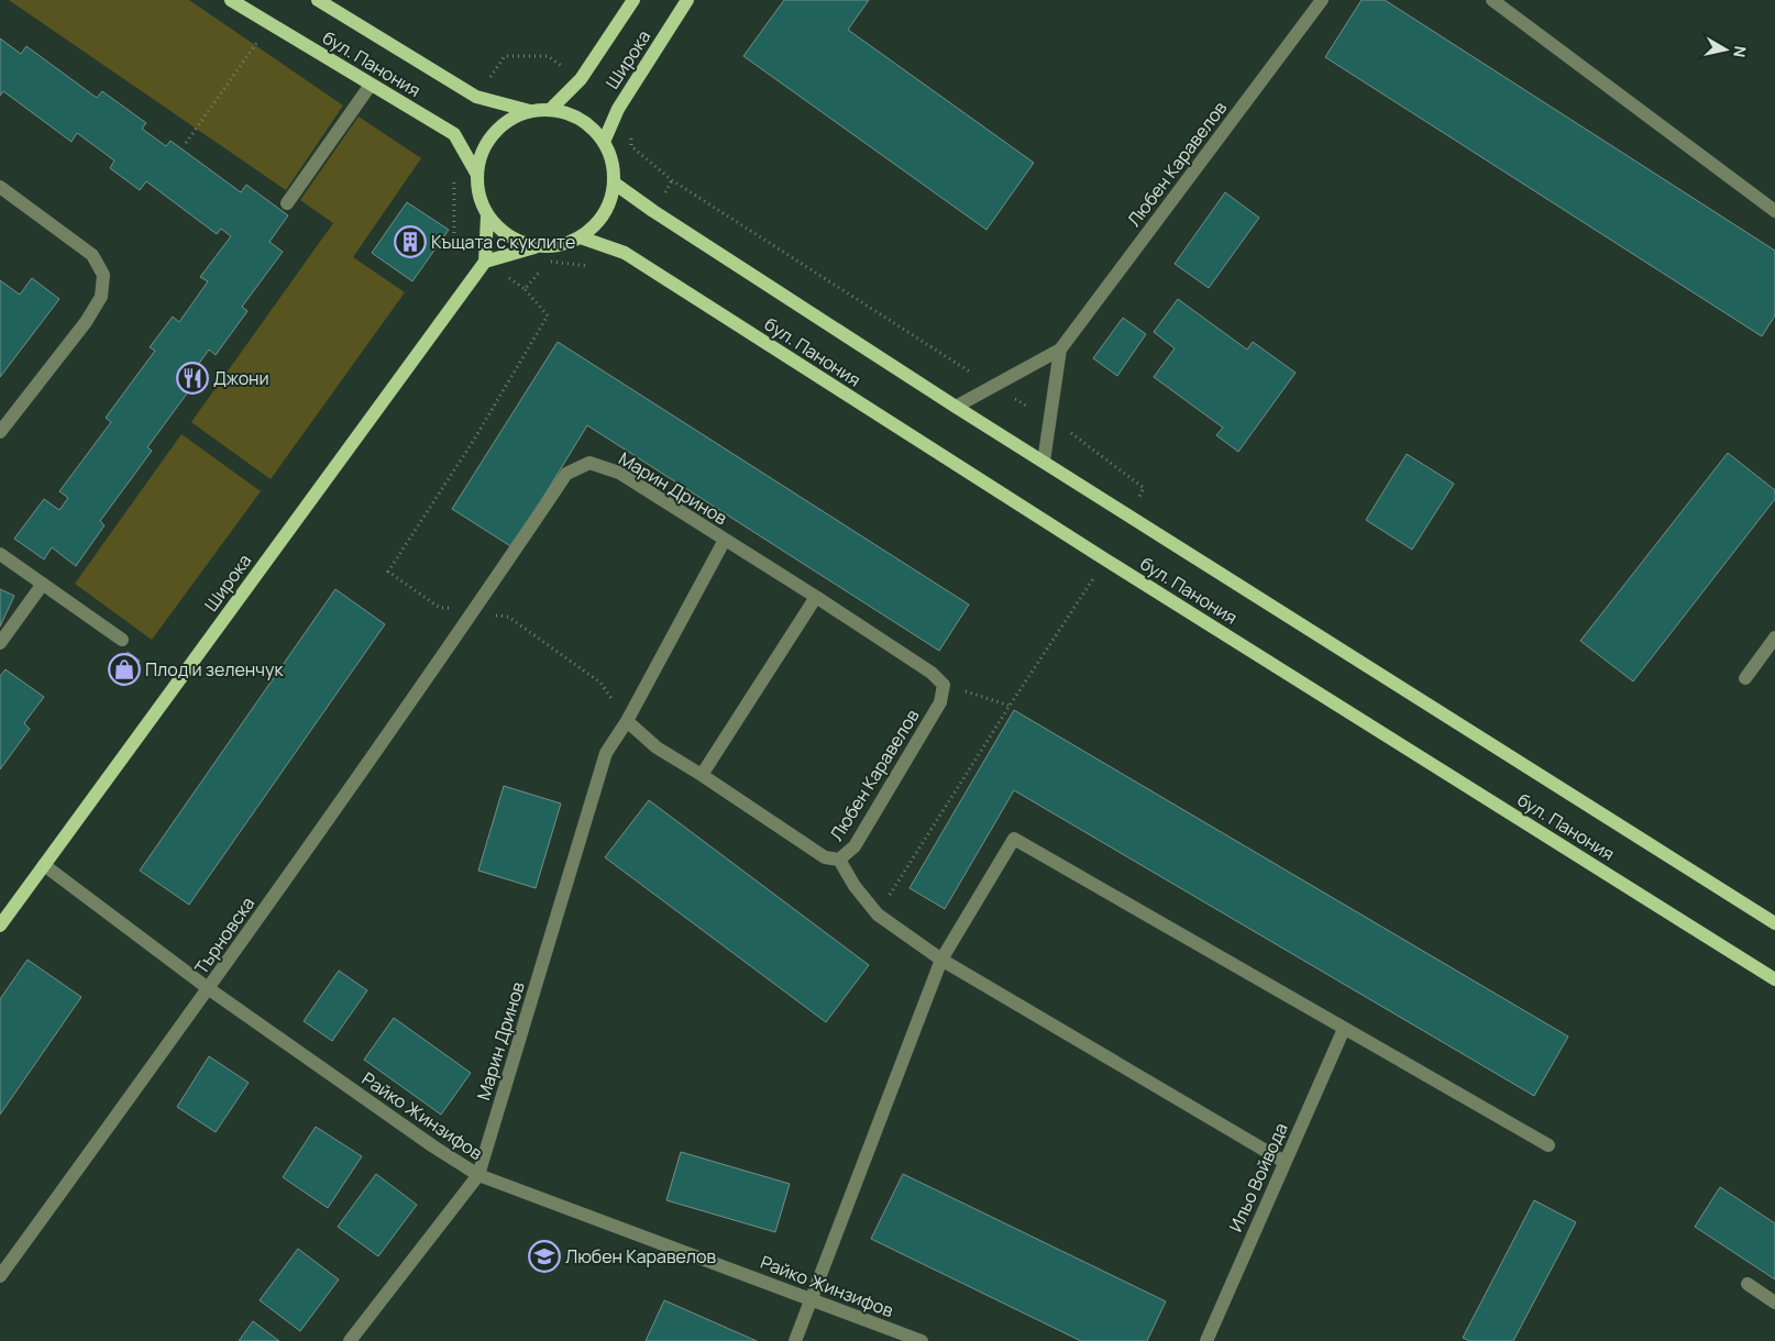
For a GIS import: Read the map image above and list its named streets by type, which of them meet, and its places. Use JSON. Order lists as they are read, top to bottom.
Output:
{
  "streets": {
    "main road": ["Широка", "бул. Панония"],
    "street": [
      "Любен Каравелов",
      "Марин Дринов",
      "Търновска",
      "Райко Жинзифов",
      "Ильо Войвода"
    ]
  },
  "crossings": [
    ["Широка", "бул. Панония"],
    ["Широка", "Райко Жинзифов"],
    ["бул. Панония", "Любен Каравелов"],
    ["Любен Каравелов", "Марин Дринов"],
    ["Любен Каравелов", "Ильо Войвода"],
    ["Марин Дринов", "Търновска"],
    ["Марин Дринов", "Райко Жинзифов"],
    ["Търновска", "Райко Жинзифов"]
  ],
  "places": {
    "building": ["Къщата с куклите"],
    "restaurant": ["Джони"],
    "shop": ["Плод и зеленчук"],
    "school or university": ["Любен Каравелов"]
  },
  "north": "right"
}
